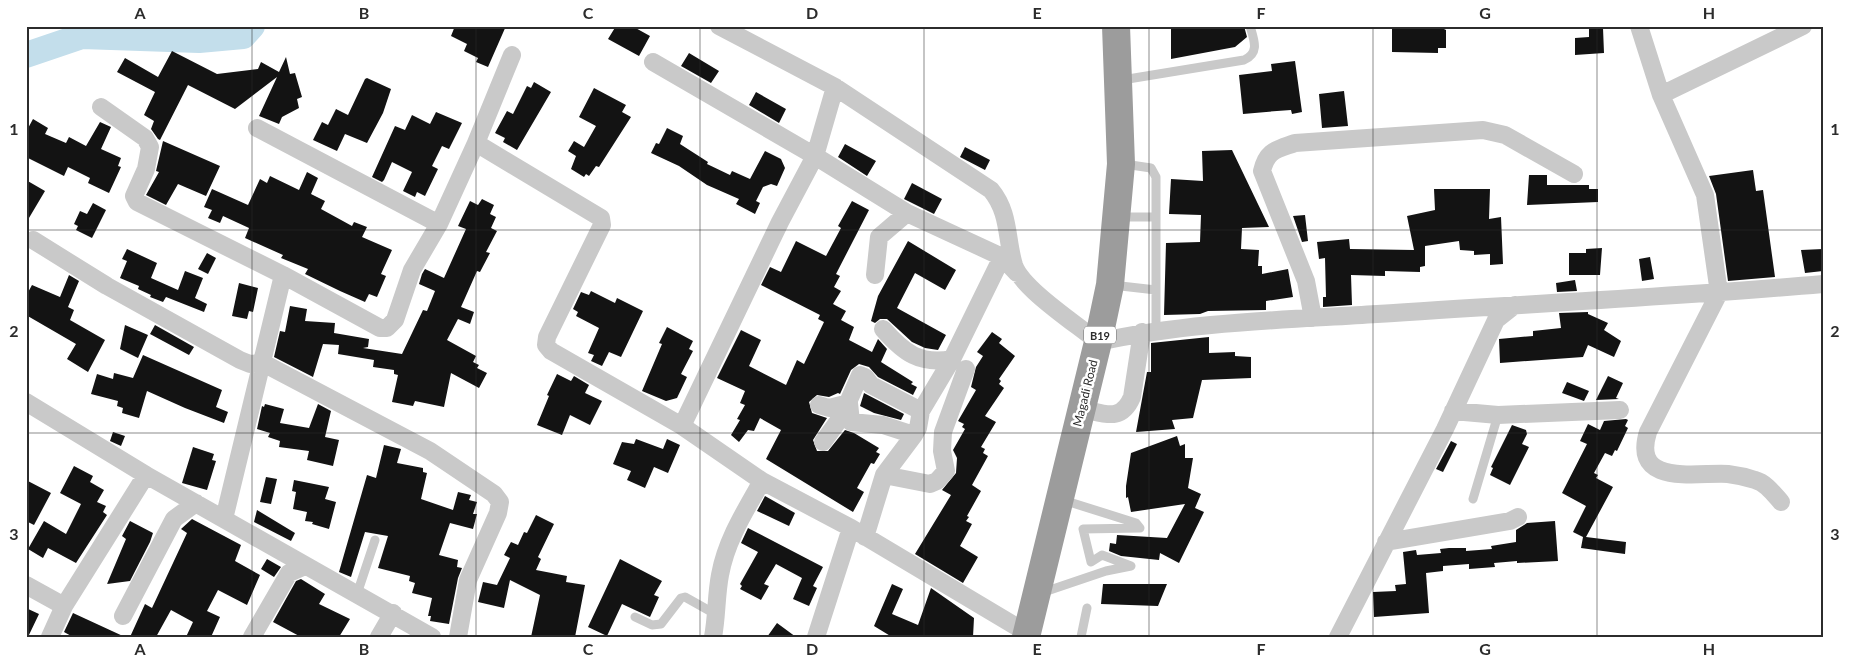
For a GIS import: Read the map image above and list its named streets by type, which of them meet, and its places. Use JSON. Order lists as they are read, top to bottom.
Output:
{
  "streets": {
    "highway": ["B19", "Magadi Road"]
  },
  "grid": {
    "columns": [
      "A",
      "B",
      "C",
      "D",
      "E",
      "F",
      "G",
      "H"
    ],
    "rows": ["1", "2", "3"]
  }
}
